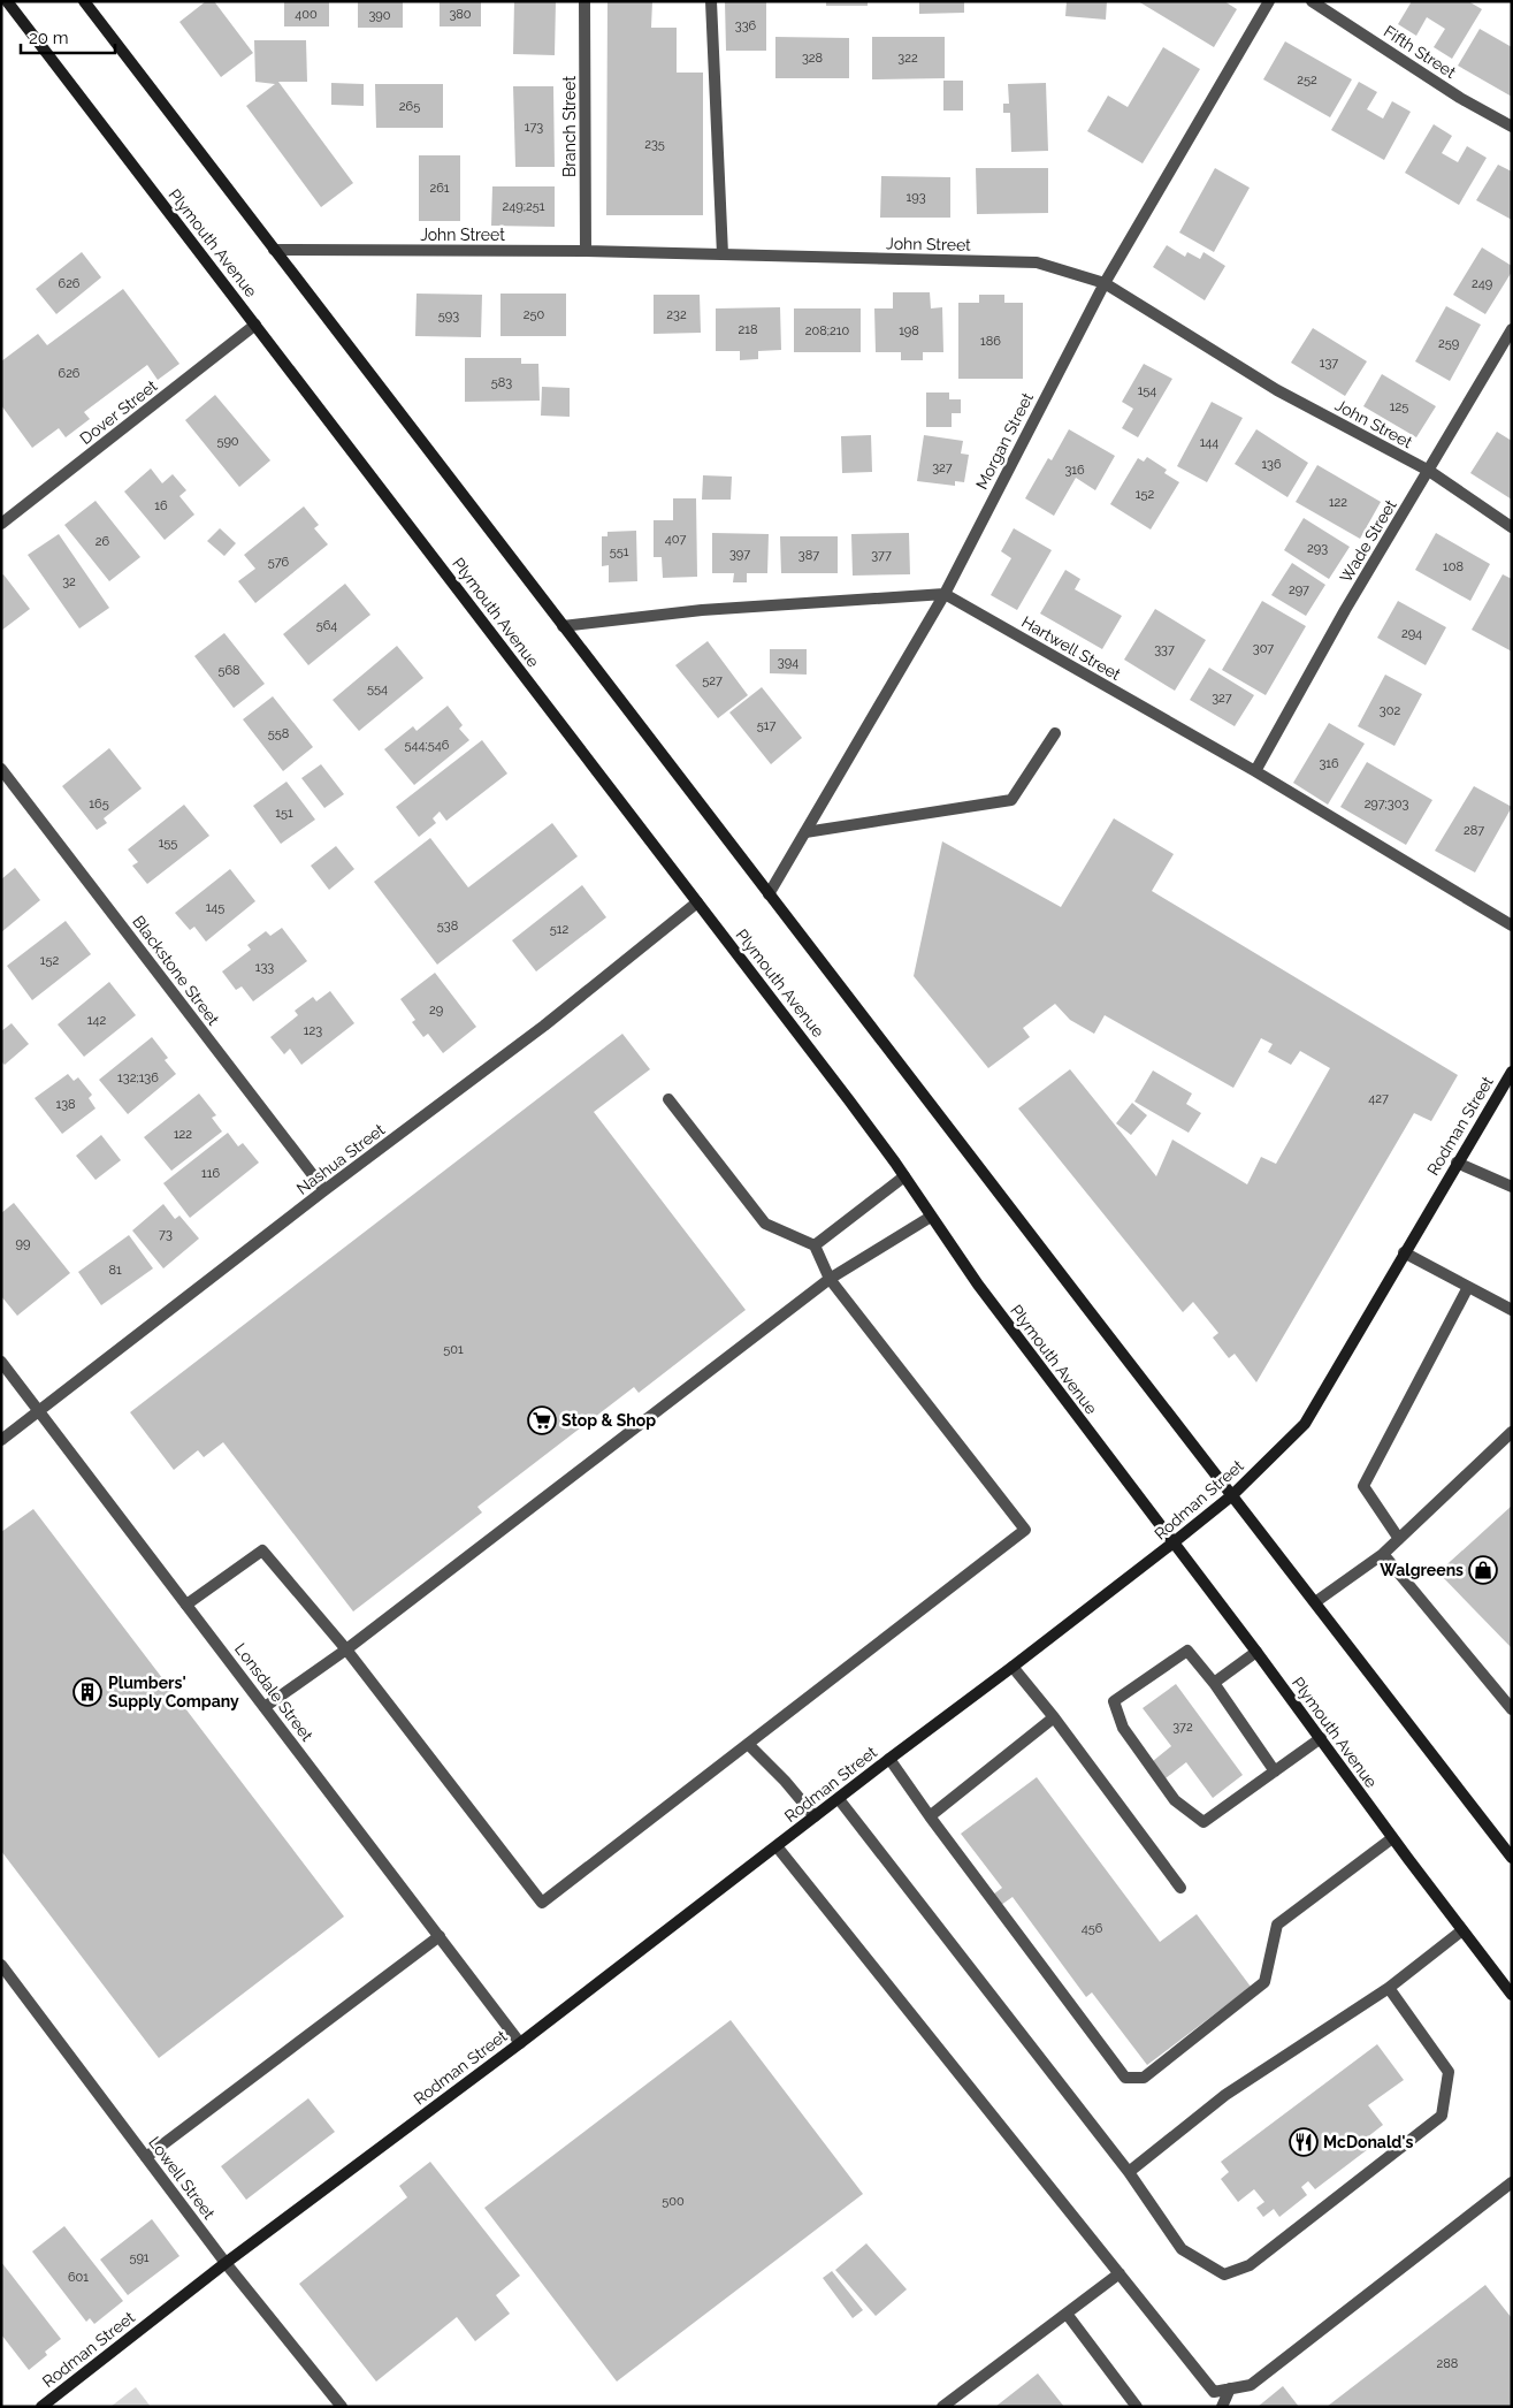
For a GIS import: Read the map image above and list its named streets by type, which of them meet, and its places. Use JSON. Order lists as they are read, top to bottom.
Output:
{
  "streets": {
    "main road": ["Plymouth Avenue", "Rodman Street"],
    "street": [
      "Fifth Street",
      "Branch Street",
      "John Street",
      "Dover Street",
      "Morgan Street",
      "Wade Street",
      "Hartwell Street",
      "Blackstone Street",
      "Nashua Street",
      "Lonsdale Street",
      "Lowell Street"
    ]
  },
  "crossings": [
    ["Branch Street", "John Street"],
    ["John Street", "Morgan Street"],
    ["John Street", "Wade Street"],
    ["Plymouth Avenue", "Dover Street"],
    ["Plymouth Avenue", "Rodman Street"],
    ["Plymouth Avenue", "Nashua Street"],
    ["Morgan Street", "Hartwell Street"],
    ["Wade Street", "Hartwell Street"],
    ["Blackstone Street", "Nashua Street"],
    ["Rodman Street", "Lonsdale Street"],
    ["Rodman Street", "Lowell Street"],
    ["Nashua Street", "Lonsdale Street"]
  ],
  "places": {
    "supermarket": ["Stop & Shop"],
    "shop": ["Walgreens"],
    "building": ["Plumbers' Supply Company"],
    "restaurant": ["McDonald's"]
  },
  "house_numbers": [
    "400",
    "380",
    "390",
    "336",
    "328",
    "322",
    "252",
    "265",
    "173",
    "235",
    "261",
    "193",
    "249;251",
    "626",
    "249",
    "250",
    "232",
    "593",
    "218",
    "208;210",
    "198",
    "186",
    "259",
    "137",
    "626",
    "583",
    "154",
    "125",
    "590",
    "144",
    "136",
    "327",
    "316",
    "152",
    "122",
    "16",
    "407",
    "26",
    "293",
    "551",
    "397",
    "387",
    "377",
    "576",
    "108",
    "32",
    "297",
    "564",
    "294",
    "307",
    "337",
    "394",
    "568",
    "527",
    "554",
    "327",
    "302",
    "517",
    "558",
    "544;546",
    "316",
    "165",
    "297;303",
    "151",
    "287",
    "155",
    "145",
    "538",
    "512",
    "152",
    "133",
    "29",
    "142",
    "123",
    "132;136",
    "427",
    "138",
    "122",
    "116",
    "73",
    "99",
    "81",
    "501",
    "372",
    "456",
    "500",
    "591",
    "601",
    "288"
  ],
  "scale_bar": "20 m"
}
